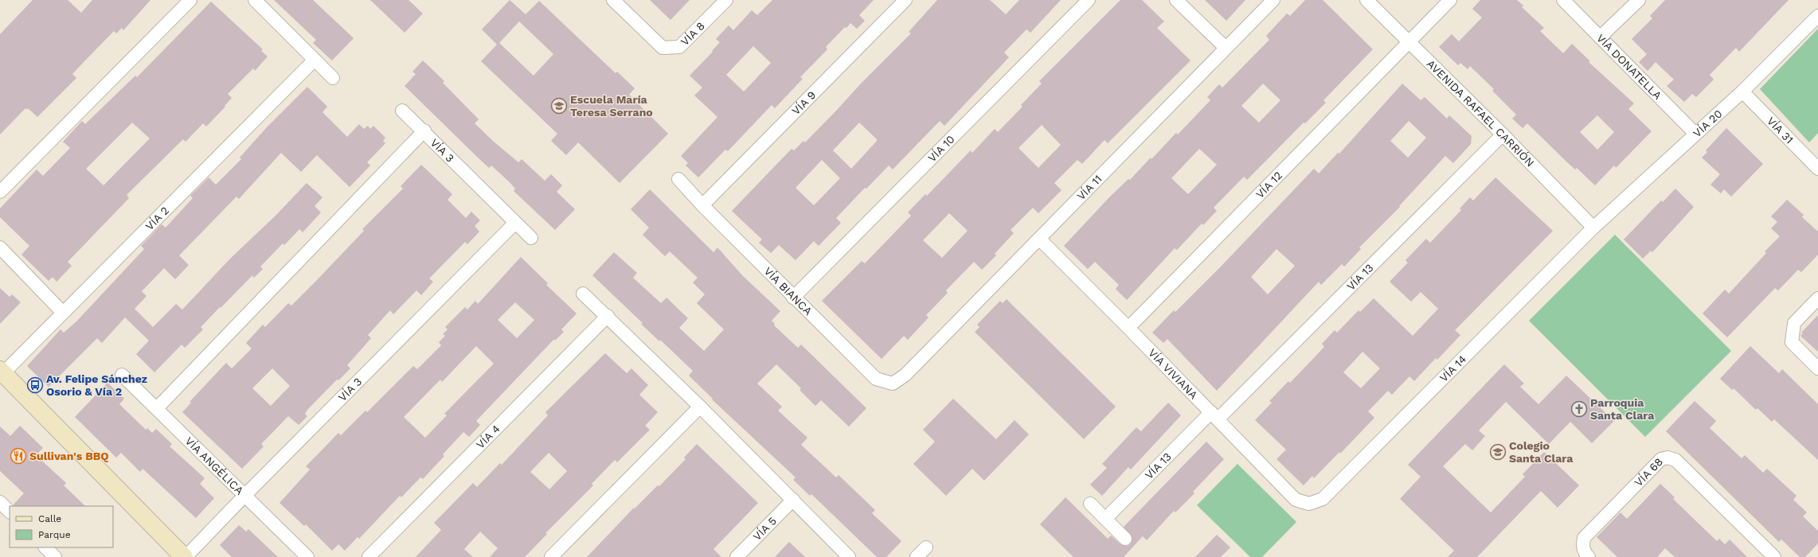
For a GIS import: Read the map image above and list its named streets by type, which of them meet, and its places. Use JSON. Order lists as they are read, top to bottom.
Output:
{
  "streets": {
    "street": [
      "VÍA 8",
      "VÍA DONATELLA",
      "VÍA 9",
      "AVENIDA RAFAEL CARRIÓN",
      "VÍA 20",
      "VÍA 31",
      "VÍA 10",
      "VÍA 3",
      "VÍA 12",
      "VÍA 11",
      "VÍA 2",
      "VÍA 13",
      "VÍA BIANCA",
      "VÍA 14",
      "VÍA VIVIANA",
      "VÍA 4",
      "VÍA ANGÉLICA",
      "VÍA 68",
      "VÍA 5"
    ]
  },
  "crossings": [
    ["VÍA DONATELLA", "VÍA 20"],
    ["VÍA 9", "VÍA BIANCA"],
    ["AVENIDA RAFAEL CARRIÓN", "VÍA 20"],
    ["AVENIDA RAFAEL CARRIÓN", "VÍA 12"],
    ["AVENIDA RAFAEL CARRIÓN", "VÍA 13"],
    ["AVENIDA RAFAEL CARRIÓN", "VÍA 14"],
    ["VÍA 20", "VÍA 31"],
    ["VÍA 20", "VÍA 14"],
    ["VÍA 10", "VÍA BIANCA"],
    ["VÍA 3", "VÍA ANGÉLICA"],
    ["VÍA 12", "VÍA VIVIANA"],
    ["VÍA 11", "VÍA BIANCA"],
    ["VÍA 11", "VÍA VIVIANA"],
    ["VÍA 13", "VÍA VIVIANA"],
    ["VÍA 14", "VÍA VIVIANA"]
  ],
  "places": {
    "school or university": ["Escuela María Teresa Serrano", "Colegio Santa Clara"],
    "bus stop": ["Av. Felipe Sánchez Osorio & Vía 2"],
    "church": ["Parroquia Santa Clara"],
    "restaurant": ["Sullivan's BBQ"]
  },
  "legend": ["Calle", "Parque"]
}
